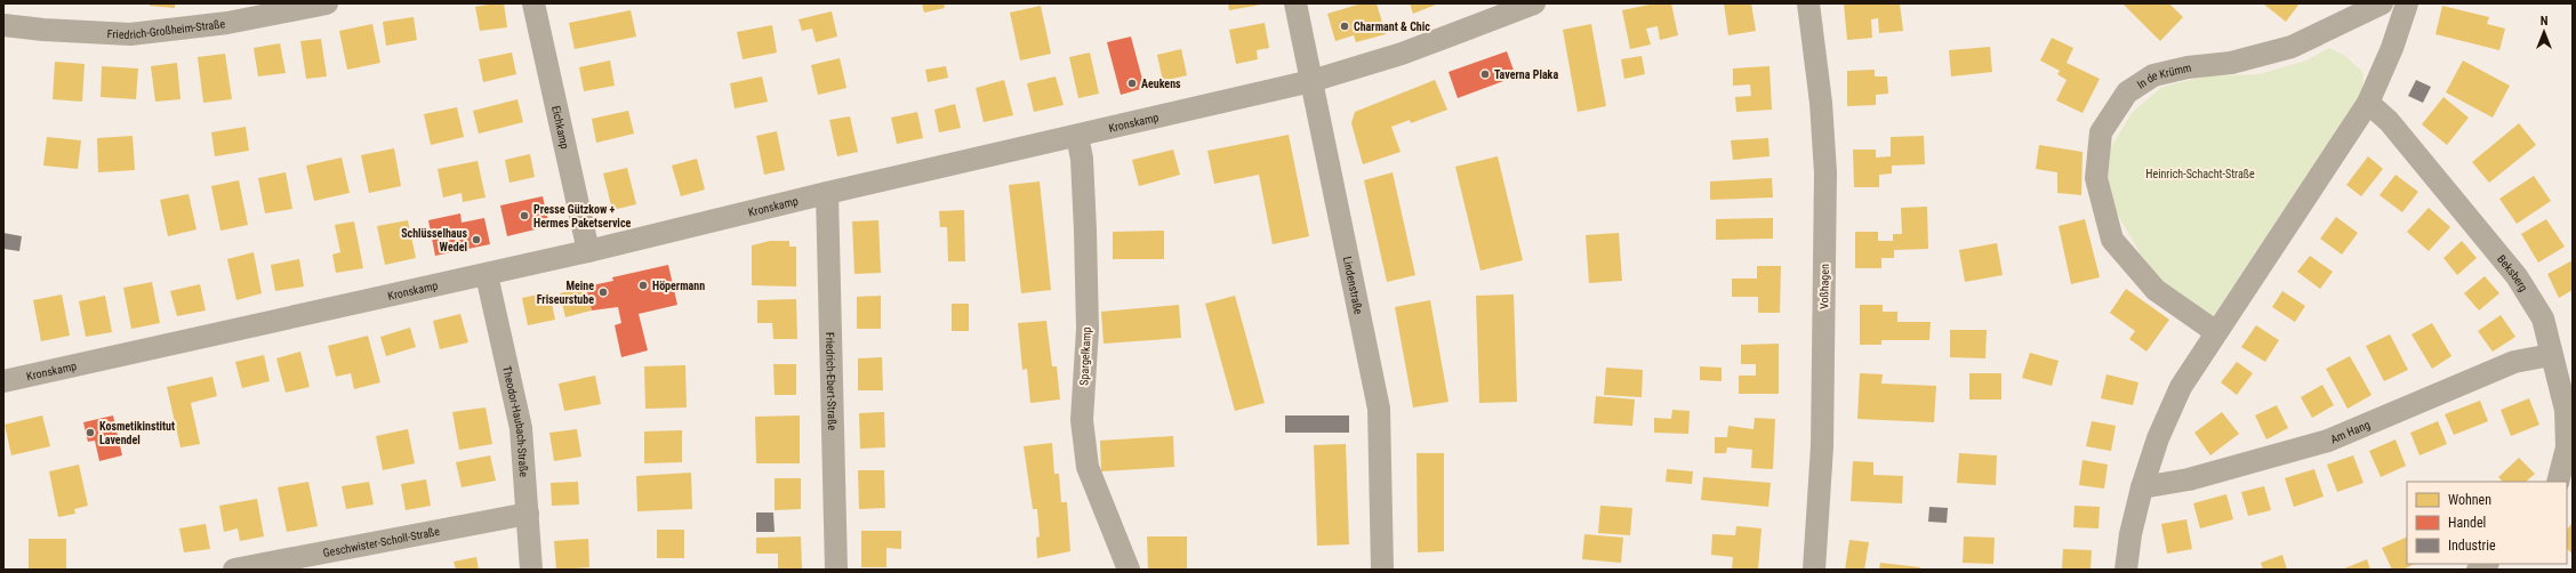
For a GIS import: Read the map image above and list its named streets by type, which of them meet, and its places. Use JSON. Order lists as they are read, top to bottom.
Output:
{
  "streets": {
    "street": [
      "Friedrich-Großheim-Straße",
      "In de Krümm",
      "Kronskamp",
      "Eichkamp",
      "Beksberg",
      "Lindenstraße",
      "Voßhagen",
      "Spargelkamp",
      "Friedrich-Ebert-Straße",
      "Theodor-Haubach-Straße",
      "Am Hang",
      "Geschwister-Scholl-Straße"
    ]
  },
  "crossings": [
    ["Kronskamp", "Eichkamp"],
    ["Kronskamp", "Lindenstraße"],
    ["Kronskamp", "Spargelkamp"],
    ["Kronskamp", "Friedrich-Ebert-Straße"],
    ["Kronskamp", "Theodor-Haubach-Straße"],
    ["Beksberg", "Am Hang"],
    ["Theodor-Haubach-Straße", "Geschwister-Scholl-Straße"]
  ],
  "parks": ["Heinrich-Schacht-Straße"],
  "places": [
    "Charmant & Chic",
    "Taverna Plaka",
    "Aeukens",
    "Presse Gützkow + Hermes Paketservice",
    "Schlüsselhaus Wedel",
    "Höpermann",
    "Meine Friseurstube",
    "Kosmetikinstitut Lavendel"
  ],
  "legend": ["Wohnen", "Handel", "Industrie"],
  "north": "top"
}
